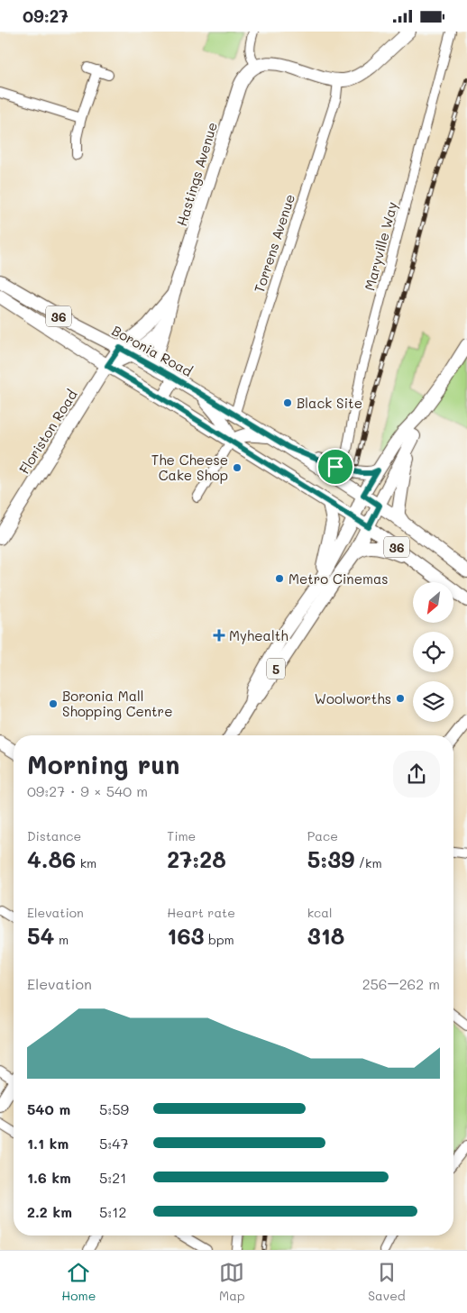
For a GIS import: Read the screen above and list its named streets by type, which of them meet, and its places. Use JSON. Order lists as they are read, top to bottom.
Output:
{
  "streets": {
    "main road": [
      "Hastings Avenue",
      "36",
      "Boronia Road",
      "Floriston Road",
      "5"
    ],
    "street": ["Torrens Avenue", "Maryville Way"]
  },
  "crossings": [
    ["Hastings Avenue", "36"],
    ["Hastings Avenue", "Boronia Road"],
    ["Hastings Avenue", "Floriston Road"],
    ["Torrens Avenue", "Boronia Road"],
    ["Maryville Way", "Boronia Road"],
    ["36", "Floriston Road"],
    ["36", "5"],
    ["Boronia Road", "5"]
  ],
  "places": {
    "other": [
      "Black Site",
      "The Cheese Cake Shop",
      "Metro Cinemas",
      "Woolworths",
      "Boronia Mall Shopping Centre"
    ],
    "health": ["Myhealth"]
  },
  "north": "bottom left",
  "page": {
    "status": "09:27",
    "heading": ["Morning run", "09:27 · 9 × 540 m"],
    "stats": [
      ["Distance", "4.86 km"],
      ["Time", "27:28"],
      ["Pace", "5:39 /km"],
      ["Elevation", "54 m"],
      ["Heart rate", "163 bpm"],
      ["kcal", "318"]
    ],
    "chart": ["Elevation", "256–262 m"],
    "list": [
      {
        "name": "540 m",
        "note": "5:59"
      },
      {
        "name": "1.1 km",
        "note": "5:47"
      },
      {
        "name": "1.6 km",
        "note": "5:21"
      },
      {
        "name": "2.2 km",
        "note": "5:12"
      }
    ],
    "tabs": ["Home", "Map", "Saved"]
  }
}
